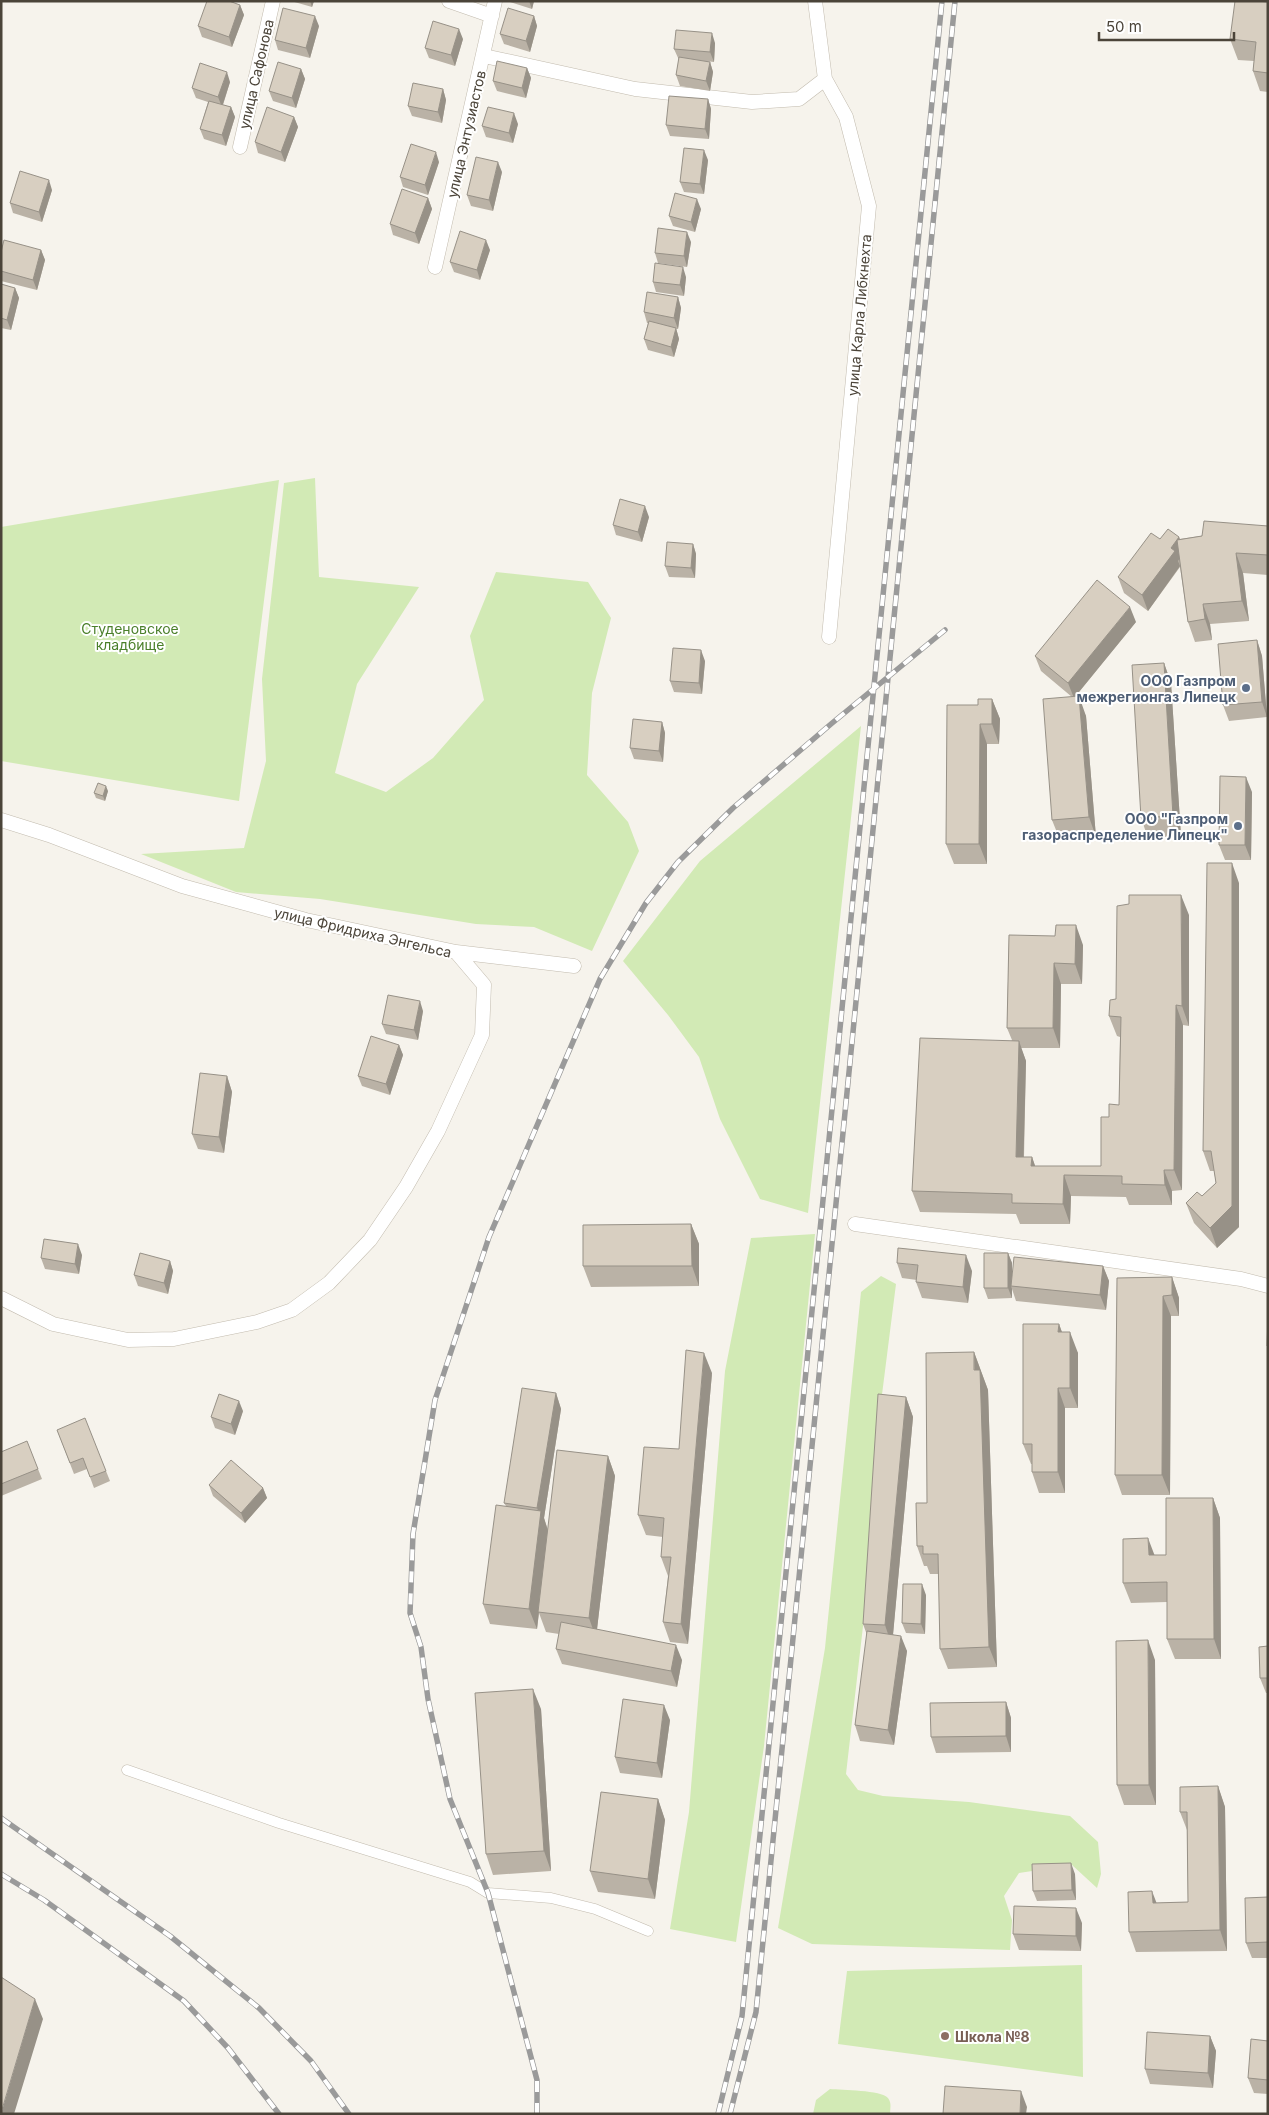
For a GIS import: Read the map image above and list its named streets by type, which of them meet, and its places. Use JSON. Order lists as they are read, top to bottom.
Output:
{
  "streets": {
    "street": [
      "улица Сафонова",
      "улица Энтузиастов",
      "улица Карла Либкнехта",
      "улица Фридриха Энгельса"
    ]
  },
  "parks": ["Студеновское кладбище"],
  "places": ["ООО Газпром межрегионгаз Липецк", "ООО \"Газпром газораспределение Липецк\"", "Школа №8"],
  "scale_bar": "50 m"
}
